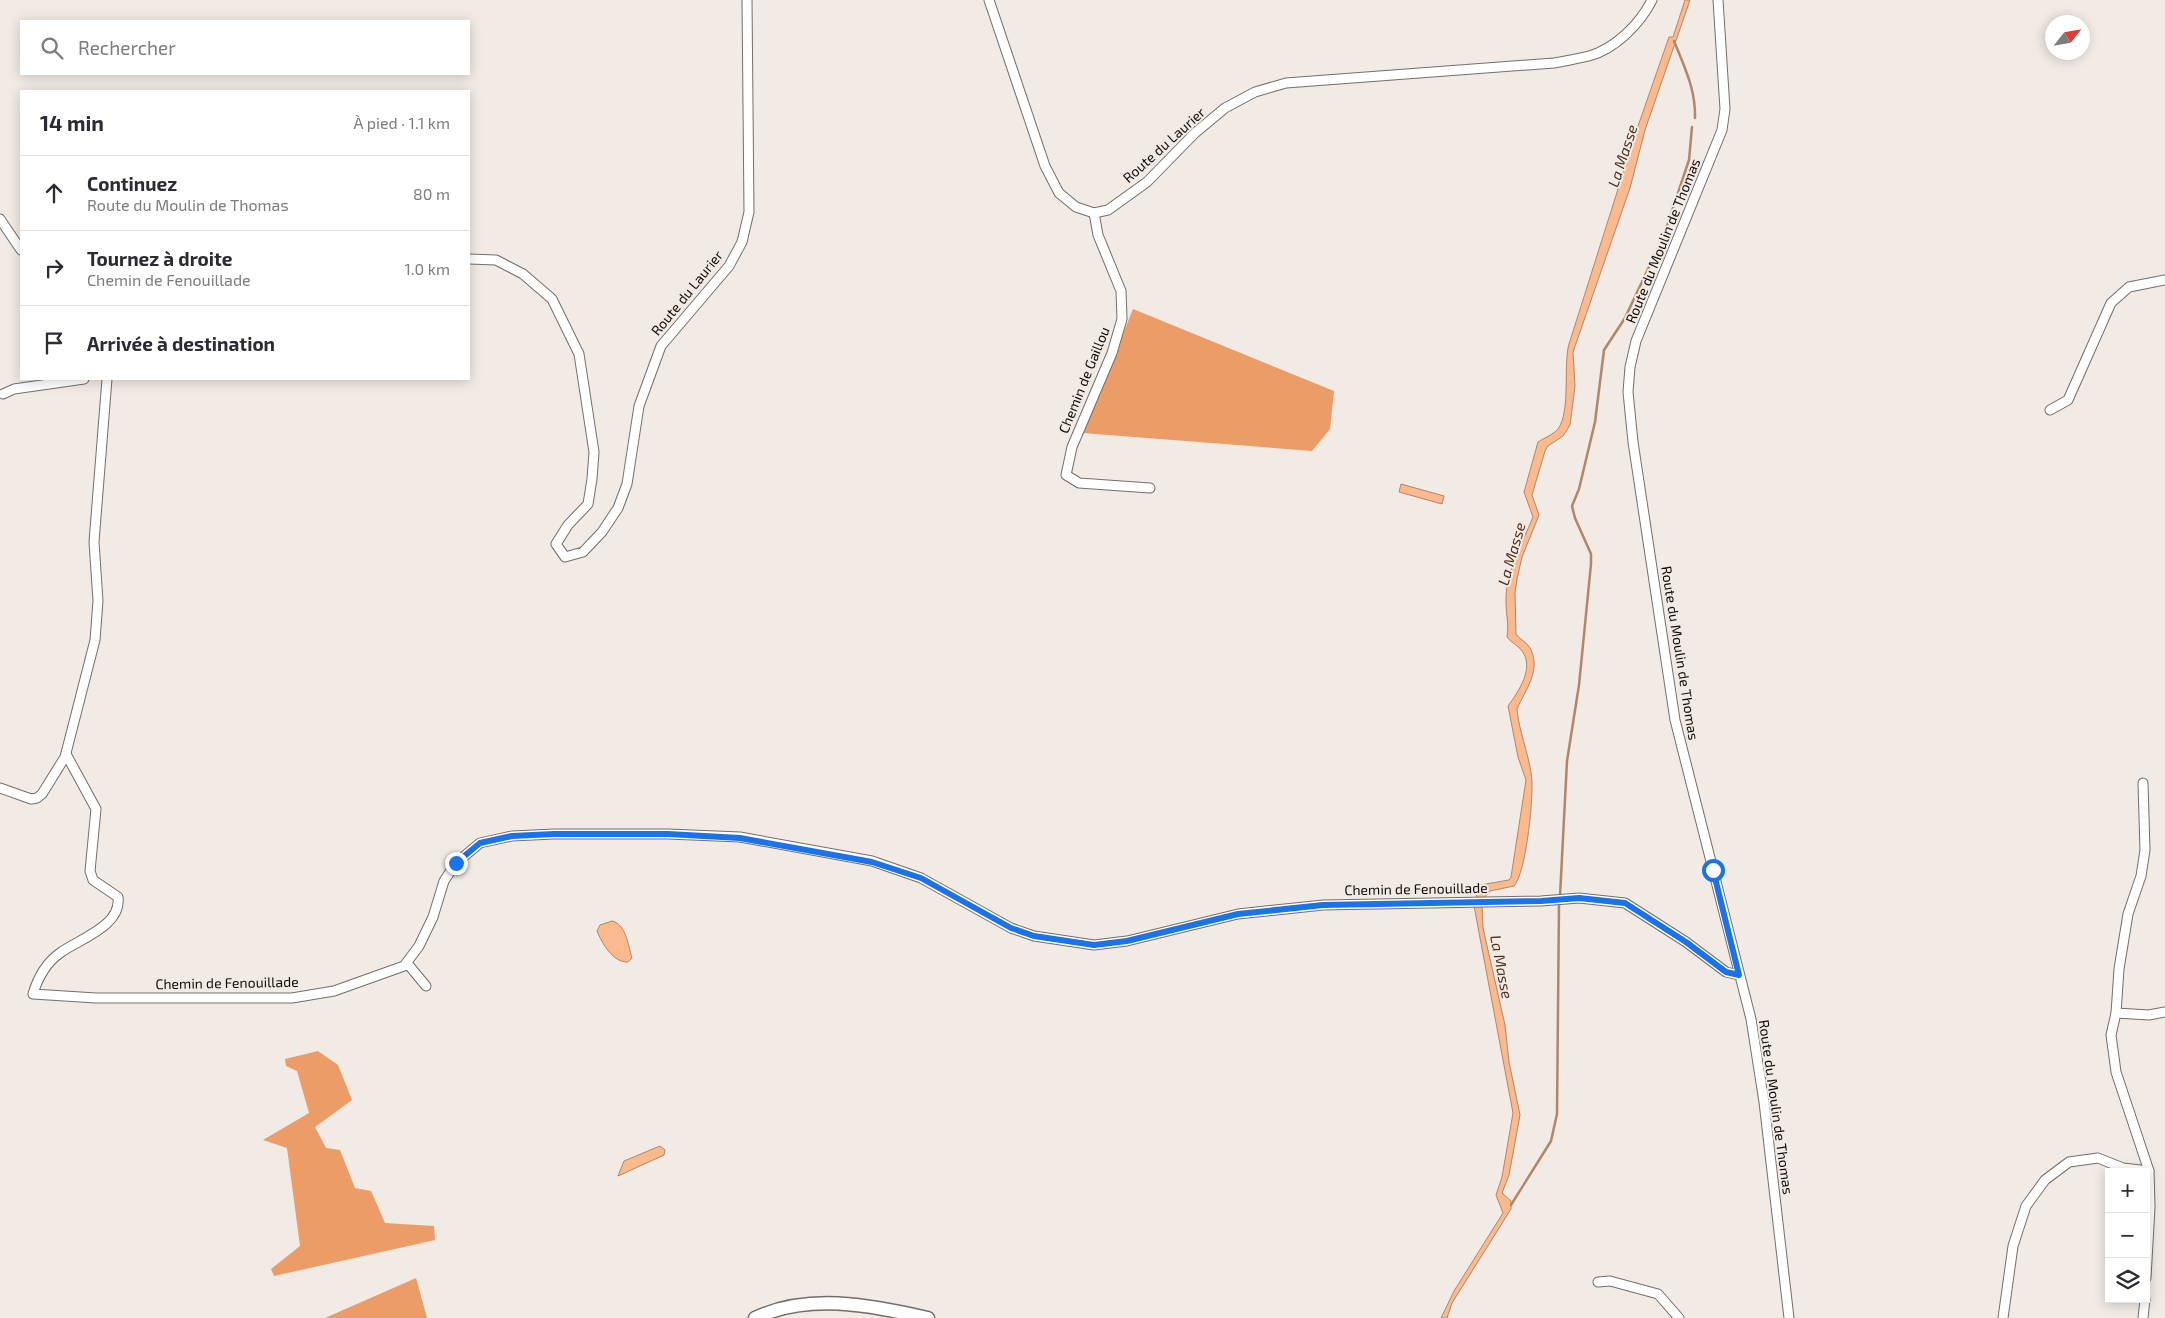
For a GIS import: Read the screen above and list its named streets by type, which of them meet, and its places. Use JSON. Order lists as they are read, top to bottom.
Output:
{
  "streets": {
    "street": [
      "Route du Laurier",
      "Route du Moulin de Thomas",
      "Chemin de Gaillou",
      "Chemin de Fenouillade"
    ]
  },
  "crossings": [
    ["Route du Laurier", "Chemin de Gaillou"],
    ["Route du Moulin de Thomas", "Chemin de Fenouillade"]
  ],
  "water": ["La Masse"],
  "north": "top right",
  "page": {
    "search": "Rechercher",
    "heading": ["14 min", "À pied · 1.1 km"],
    "list": [
      ["Continuez", "Route du Moulin de Thomas", "80 m"],
      ["Tournez à droite", "Chemin de Fenouillade", "1.0 km"],
      "Arrivée à destination"
    ],
    "map_buttons": ["+", "−"]
  }
}
